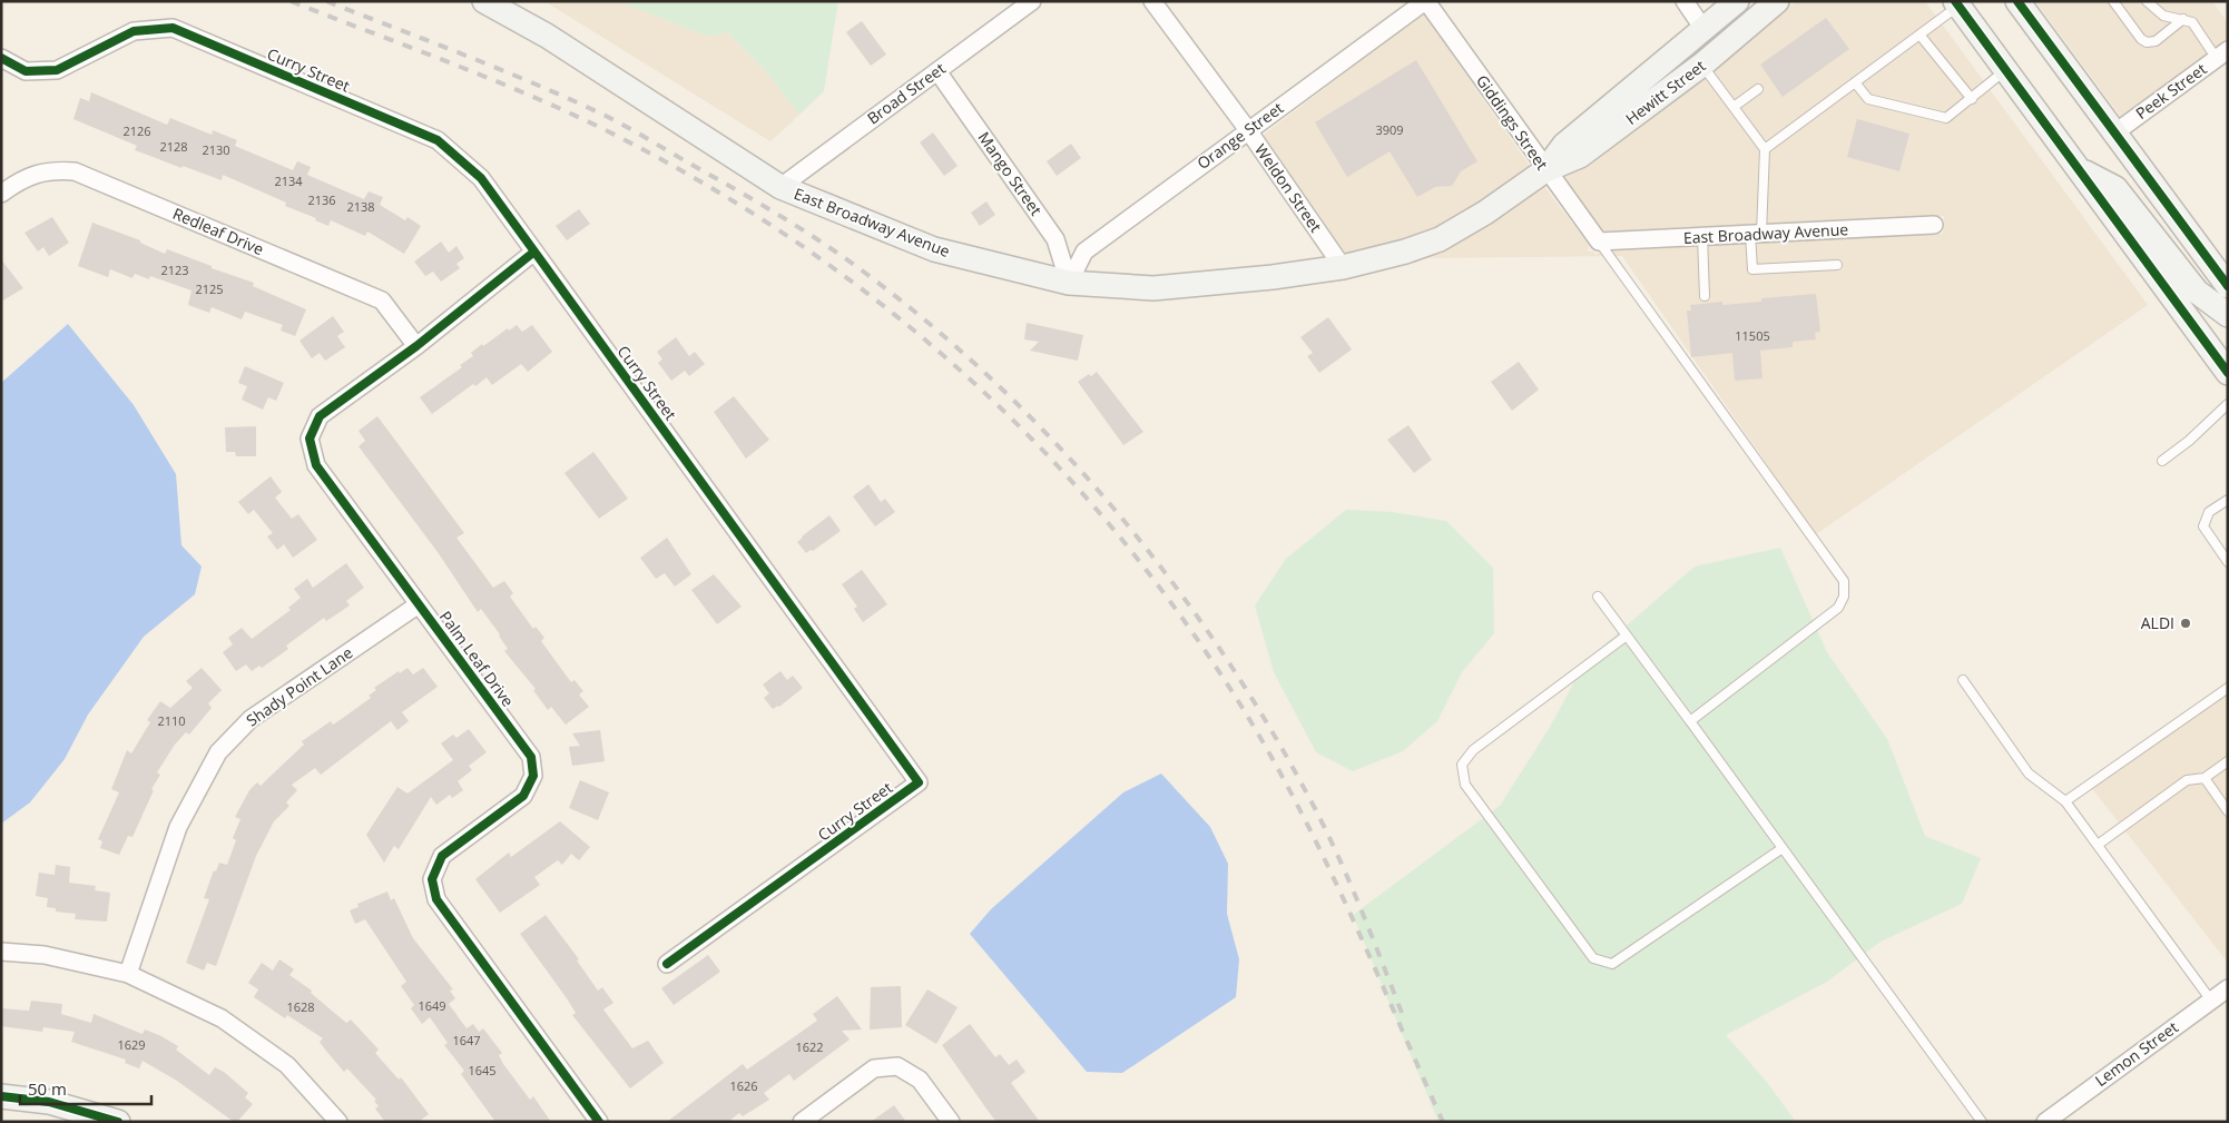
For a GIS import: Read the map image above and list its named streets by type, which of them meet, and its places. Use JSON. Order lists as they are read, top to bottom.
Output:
{
  "streets": {
    "main road": ["Hewitt Street", "East Broadway Avenue"],
    "street": [
      "Curry Street",
      "Peek Street",
      "Broad Street",
      "Giddings Street",
      "Orange Street",
      "Mango Street",
      "Weldon Street",
      "Redleaf Drive",
      "Palm Leaf Drive",
      "Shady Point Lane",
      "Lemon Street"
    ]
  },
  "crossings": [
    ["Curry Street", "Palm Leaf Drive"],
    ["Hewitt Street", "Giddings Street"],
    ["Hewitt Street", "Weldon Street"],
    ["Hewitt Street", "East Broadway Avenue"],
    ["Broad Street", "Mango Street"],
    ["Broad Street", "East Broadway Avenue"],
    ["Giddings Street", "Orange Street"],
    ["Giddings Street", "East Broadway Avenue"],
    ["Orange Street", "Mango Street"],
    ["Orange Street", "Weldon Street"],
    ["Orange Street", "East Broadway Avenue"],
    ["Mango Street", "East Broadway Avenue"],
    ["Weldon Street", "East Broadway Avenue"],
    ["Redleaf Drive", "Palm Leaf Drive"],
    ["Palm Leaf Drive", "Shady Point Lane"]
  ],
  "places": ["ALDI"],
  "house_numbers": [
    "3909",
    "2126",
    "2128",
    "2130",
    "2134",
    "2136",
    "2138",
    "2123",
    "2125",
    "11505",
    "2110",
    "1649",
    "1628",
    "1647",
    "1629",
    "1622",
    "1645",
    "1626"
  ],
  "scale_bar": "50 m"
}
